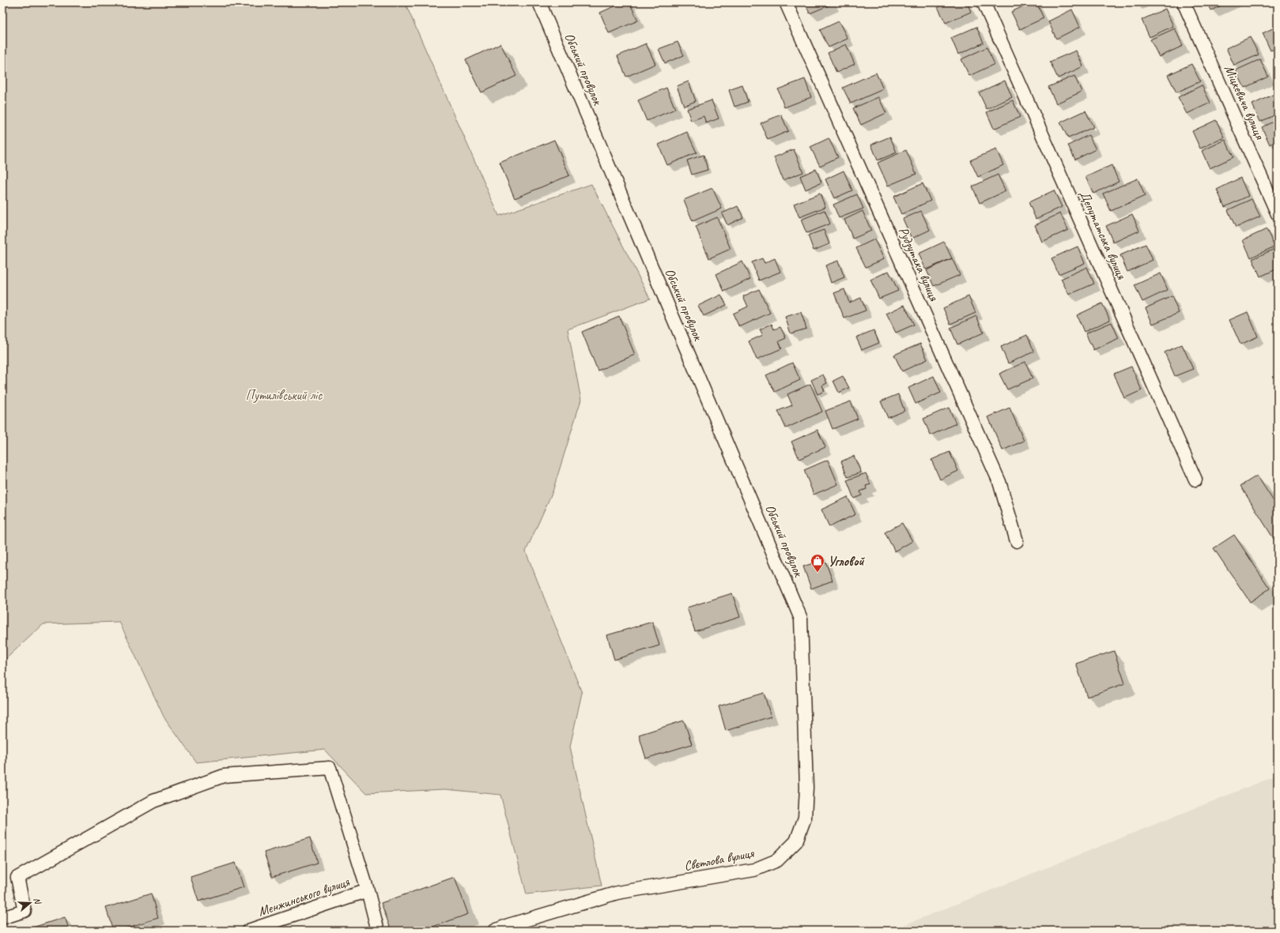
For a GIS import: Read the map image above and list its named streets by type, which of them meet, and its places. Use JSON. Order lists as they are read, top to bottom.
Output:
{
  "streets": {
    "street": [
      "Обський провулок",
      "Міцкевича вулиця",
      "Депутатська вулиця",
      "Рудзутака вулиця",
      "Свєтлова вулиця",
      "Менжинського вулиця"
    ]
  },
  "crossings": [
    ["Обський провулок", "Свєтлова вулиця"]
  ],
  "parks": ["Путилівський ліс"],
  "places": {
    "shop": ["Угловой"]
  },
  "north": "right"
}
